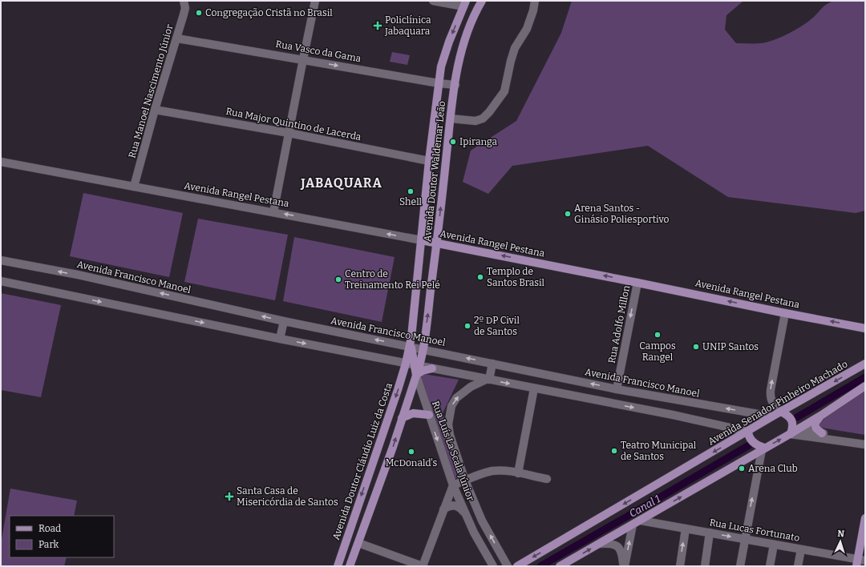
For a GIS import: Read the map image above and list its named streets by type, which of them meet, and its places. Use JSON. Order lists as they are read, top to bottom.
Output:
{
  "streets": {
    "main road": [
      "Avenida Doutor Waldemar Leão",
      "Avenida Rangel Pestana",
      "Avenida Senador Pinheiro Machado",
      "Avenida Doutor Cláudio Luiz da Costa"
    ],
    "street": [
      "Rua Vasco da Gama",
      "Rua Manoel Nascimento Júnior",
      "Rua Major Quintino de Lacerda",
      "Avenida Francisco Manoel",
      "Rua Adolfo Millon",
      "Rua Luís La Scala Júnior",
      "Rua Lucas Fortunato"
    ]
  },
  "crossings": [
    ["Rua Vasco da Gama", "Rua Manoel Nascimento Júnior"],
    ["Rua Vasco da Gama", "Avenida Doutor Waldemar Leão"],
    ["Rua Manoel Nascimento Júnior", "Rua Major Quintino de Lacerda"],
    ["Rua Manoel Nascimento Júnior", "Avenida Rangel Pestana"],
    ["Rua Major Quintino de Lacerda", "Avenida Doutor Waldemar Leão"],
    ["Avenida Doutor Waldemar Leão", "Avenida Rangel Pestana"],
    ["Avenida Doutor Waldemar Leão", "Avenida Francisco Manoel"],
    ["Avenida Doutor Waldemar Leão", "Avenida Doutor Cláudio Luiz da Costa"],
    ["Avenida Rangel Pestana", "Rua Adolfo Millon"],
    ["Avenida Francisco Manoel", "Rua Adolfo Millon"],
    ["Avenida Francisco Manoel", "Avenida Senador Pinheiro Machado"]
  ],
  "one_way": ["Rua Vasco da Gama", "Avenida Rangel Pestana", "Rua Adolfo Millon"],
  "districts": ["JABAQUARA"],
  "water": ["Canal 1"],
  "places": {
    "other": [
      "Congregação Cristã no Brasil",
      "Ipiranga",
      "Shell",
      "Arena Santos - Ginásio Poliesportivo",
      "Templo de Santos Brasil",
      "Centro de Treinamento Rei Pelé",
      "2º DP Civil de Santos",
      "Campos Rangel",
      "UNIP Santos",
      "Teatro Municipal de Santos",
      "McDonald's",
      "Arena Club"
    ],
    "health": ["Policlínica Jabaquara", "Santa Casa de Misericórdia de Santos"]
  },
  "legend": ["Road", "Park"],
  "north": "top"
}
